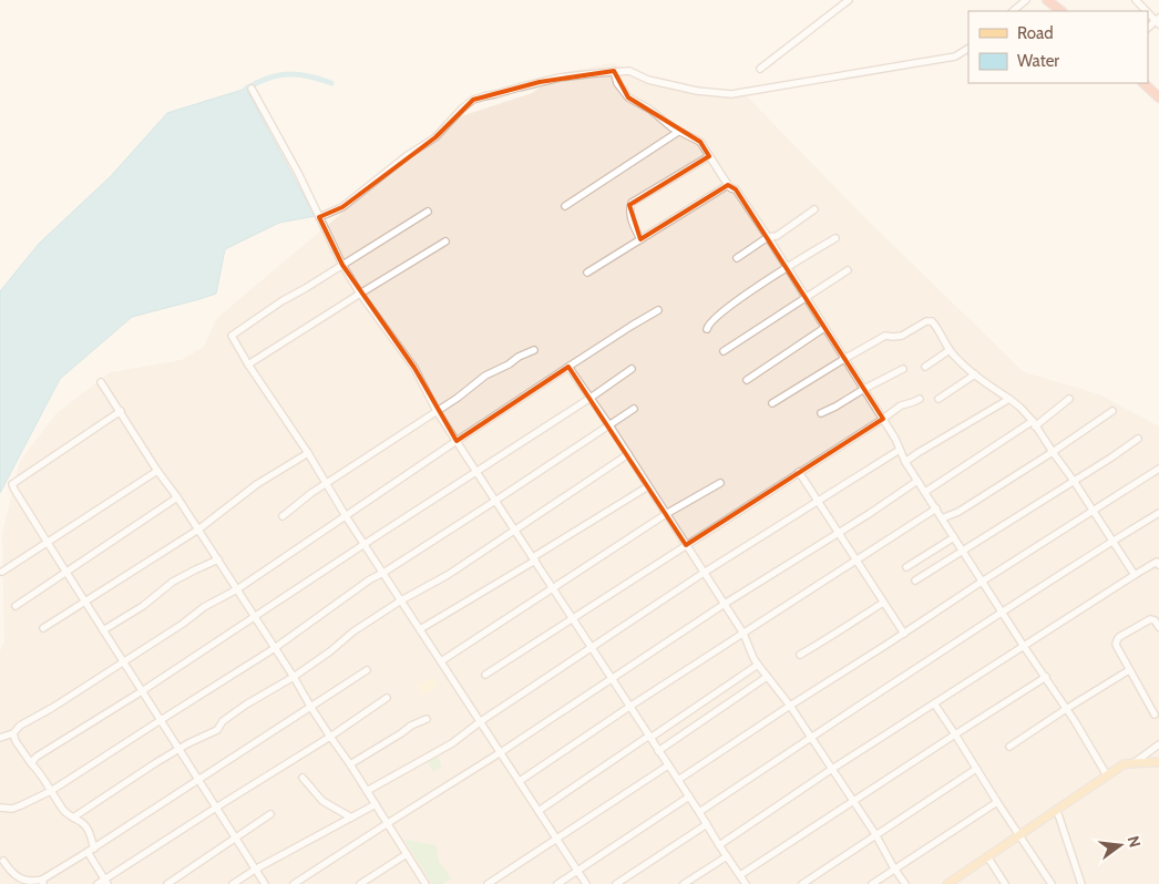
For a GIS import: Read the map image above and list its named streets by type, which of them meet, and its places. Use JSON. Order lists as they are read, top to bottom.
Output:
{
  "legend": ["Road", "Water"],
  "north": "right"
}
